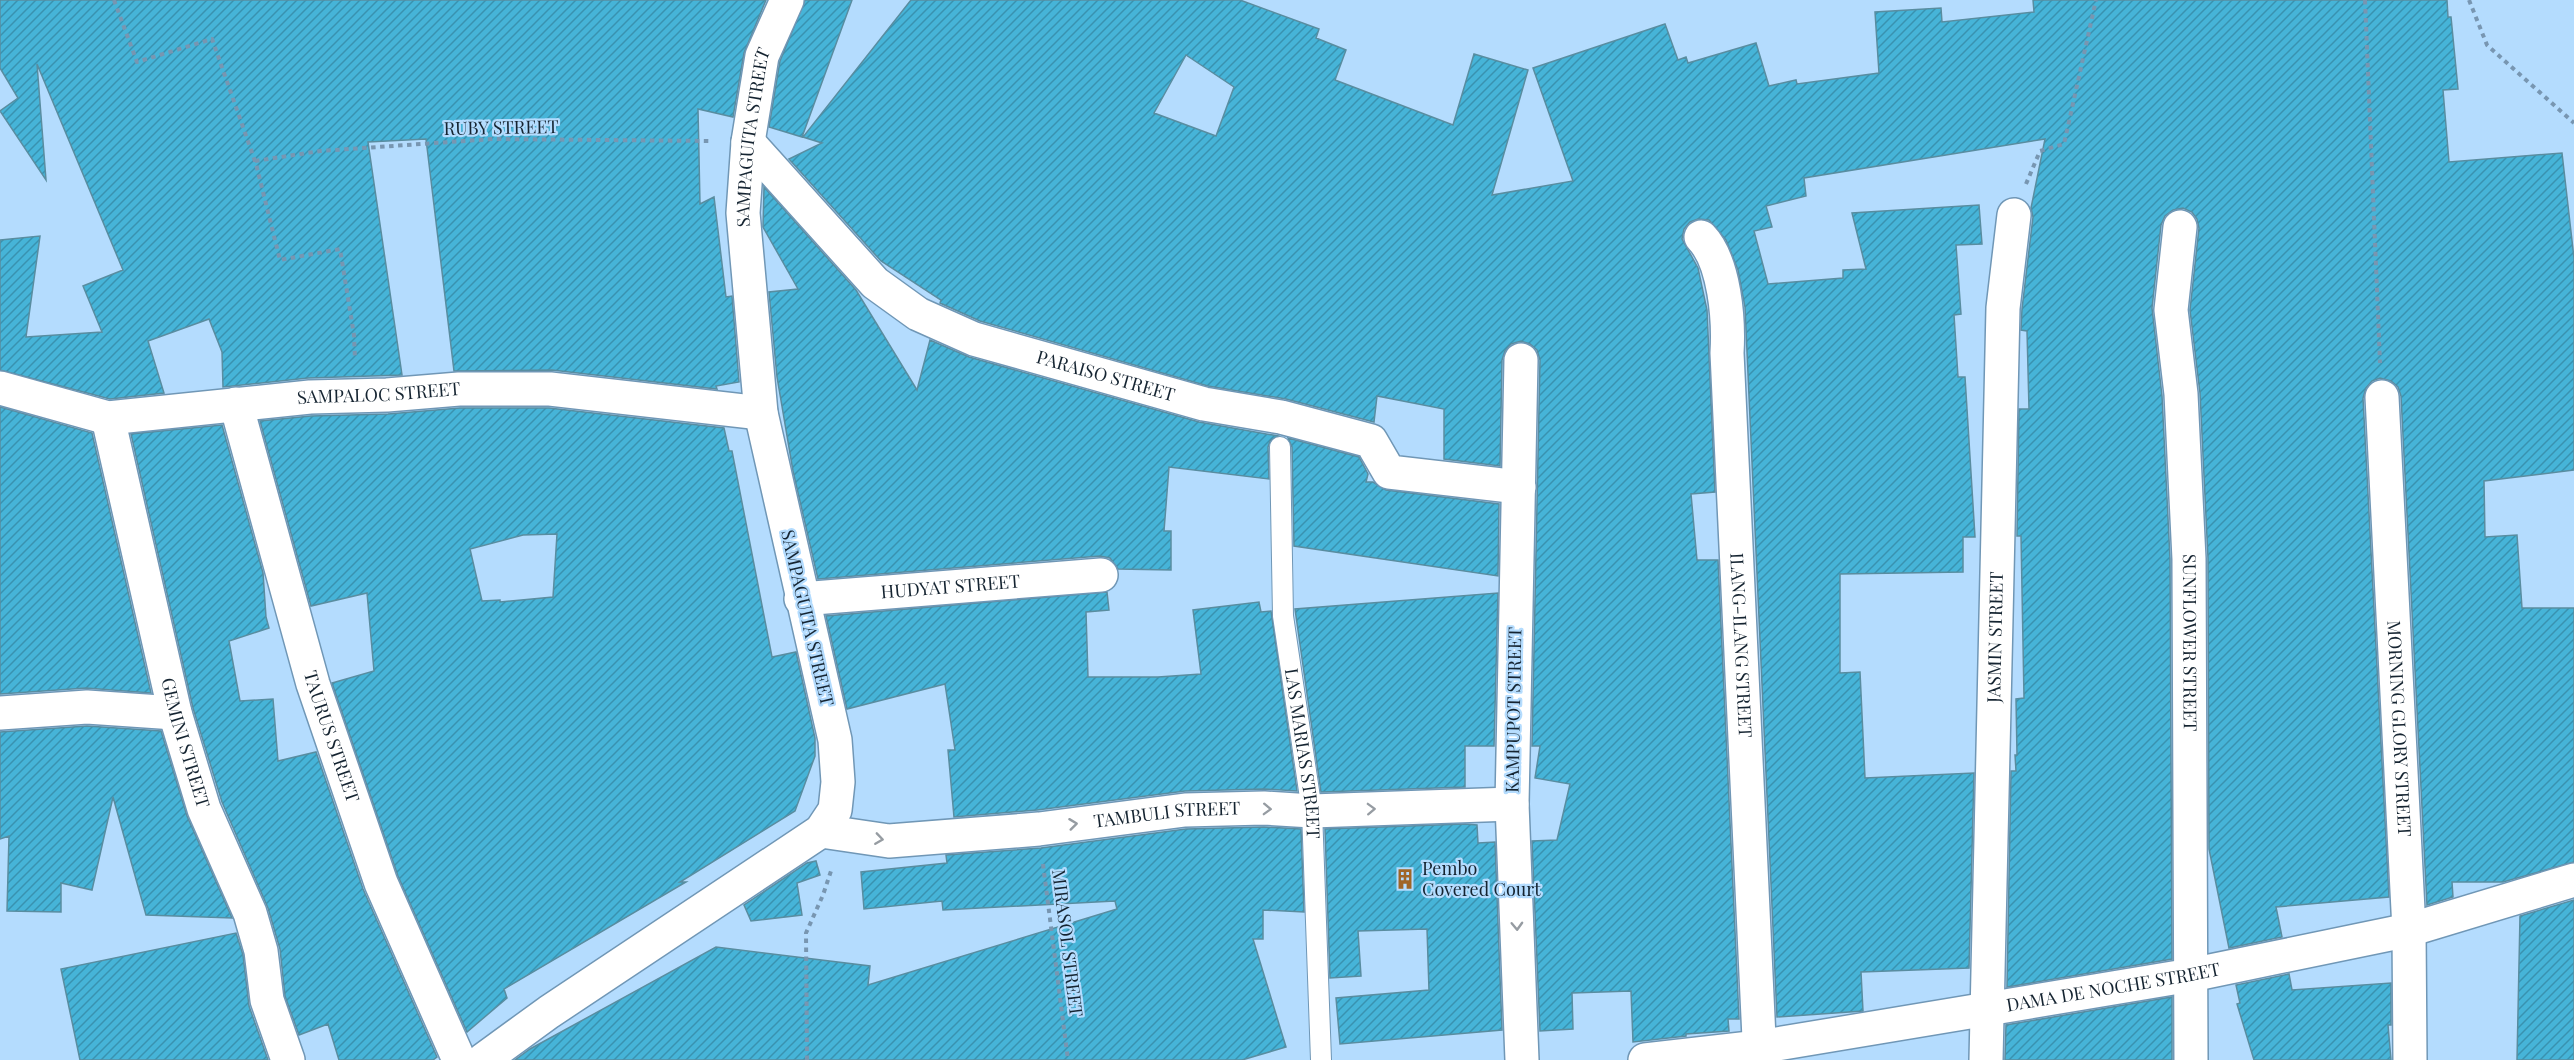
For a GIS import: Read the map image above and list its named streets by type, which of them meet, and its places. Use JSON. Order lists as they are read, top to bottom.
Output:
{
  "streets": {
    "street": [
      "SAMPAGUITA STREET",
      "PARAISO STREET",
      "SAMPALOC STREET",
      "HUDYAT STREET",
      "JASMIN STREET",
      "SUNFLOWER STREET",
      "ILANG-ILANG STREET",
      "KAMPUPOT STREET",
      "MORNING GLORY STREET",
      "TAURUS STREET",
      "GEMINI STREET",
      "TAMBULI STREET",
      "DAMA DE NOCHE STREET"
    ],
    "lane": ["LAS MARIAS STREET"],
    "path": ["RUBY STREET", "MIRASOL STREET"]
  },
  "crossings": [
    ["RUBY STREET", "SAMPAGUITA STREET"],
    ["RUBY STREET", "PARAISO STREET"],
    ["SAMPAGUITA STREET", "PARAISO STREET"],
    ["SAMPAGUITA STREET", "SAMPALOC STREET"],
    ["SAMPAGUITA STREET", "HUDYAT STREET"],
    ["SAMPAGUITA STREET", "TAMBULI STREET"],
    ["PARAISO STREET", "KAMPUPOT STREET"],
    ["SAMPALOC STREET", "TAURUS STREET"],
    ["SAMPALOC STREET", "GEMINI STREET"],
    ["JASMIN STREET", "DAMA DE NOCHE STREET"],
    ["SUNFLOWER STREET", "DAMA DE NOCHE STREET"],
    ["ILANG-ILANG STREET", "DAMA DE NOCHE STREET"],
    ["KAMPUPOT STREET", "TAMBULI STREET"],
    ["MORNING GLORY STREET", "DAMA DE NOCHE STREET"],
    ["LAS MARIAS STREET", "TAMBULI STREET"],
    ["TAMBULI STREET", "MIRASOL STREET"]
  ],
  "one_way": ["KAMPUPOT STREET", "TAMBULI STREET"],
  "places": {
    "building": ["Pembo Covered Court"]
  }
}
